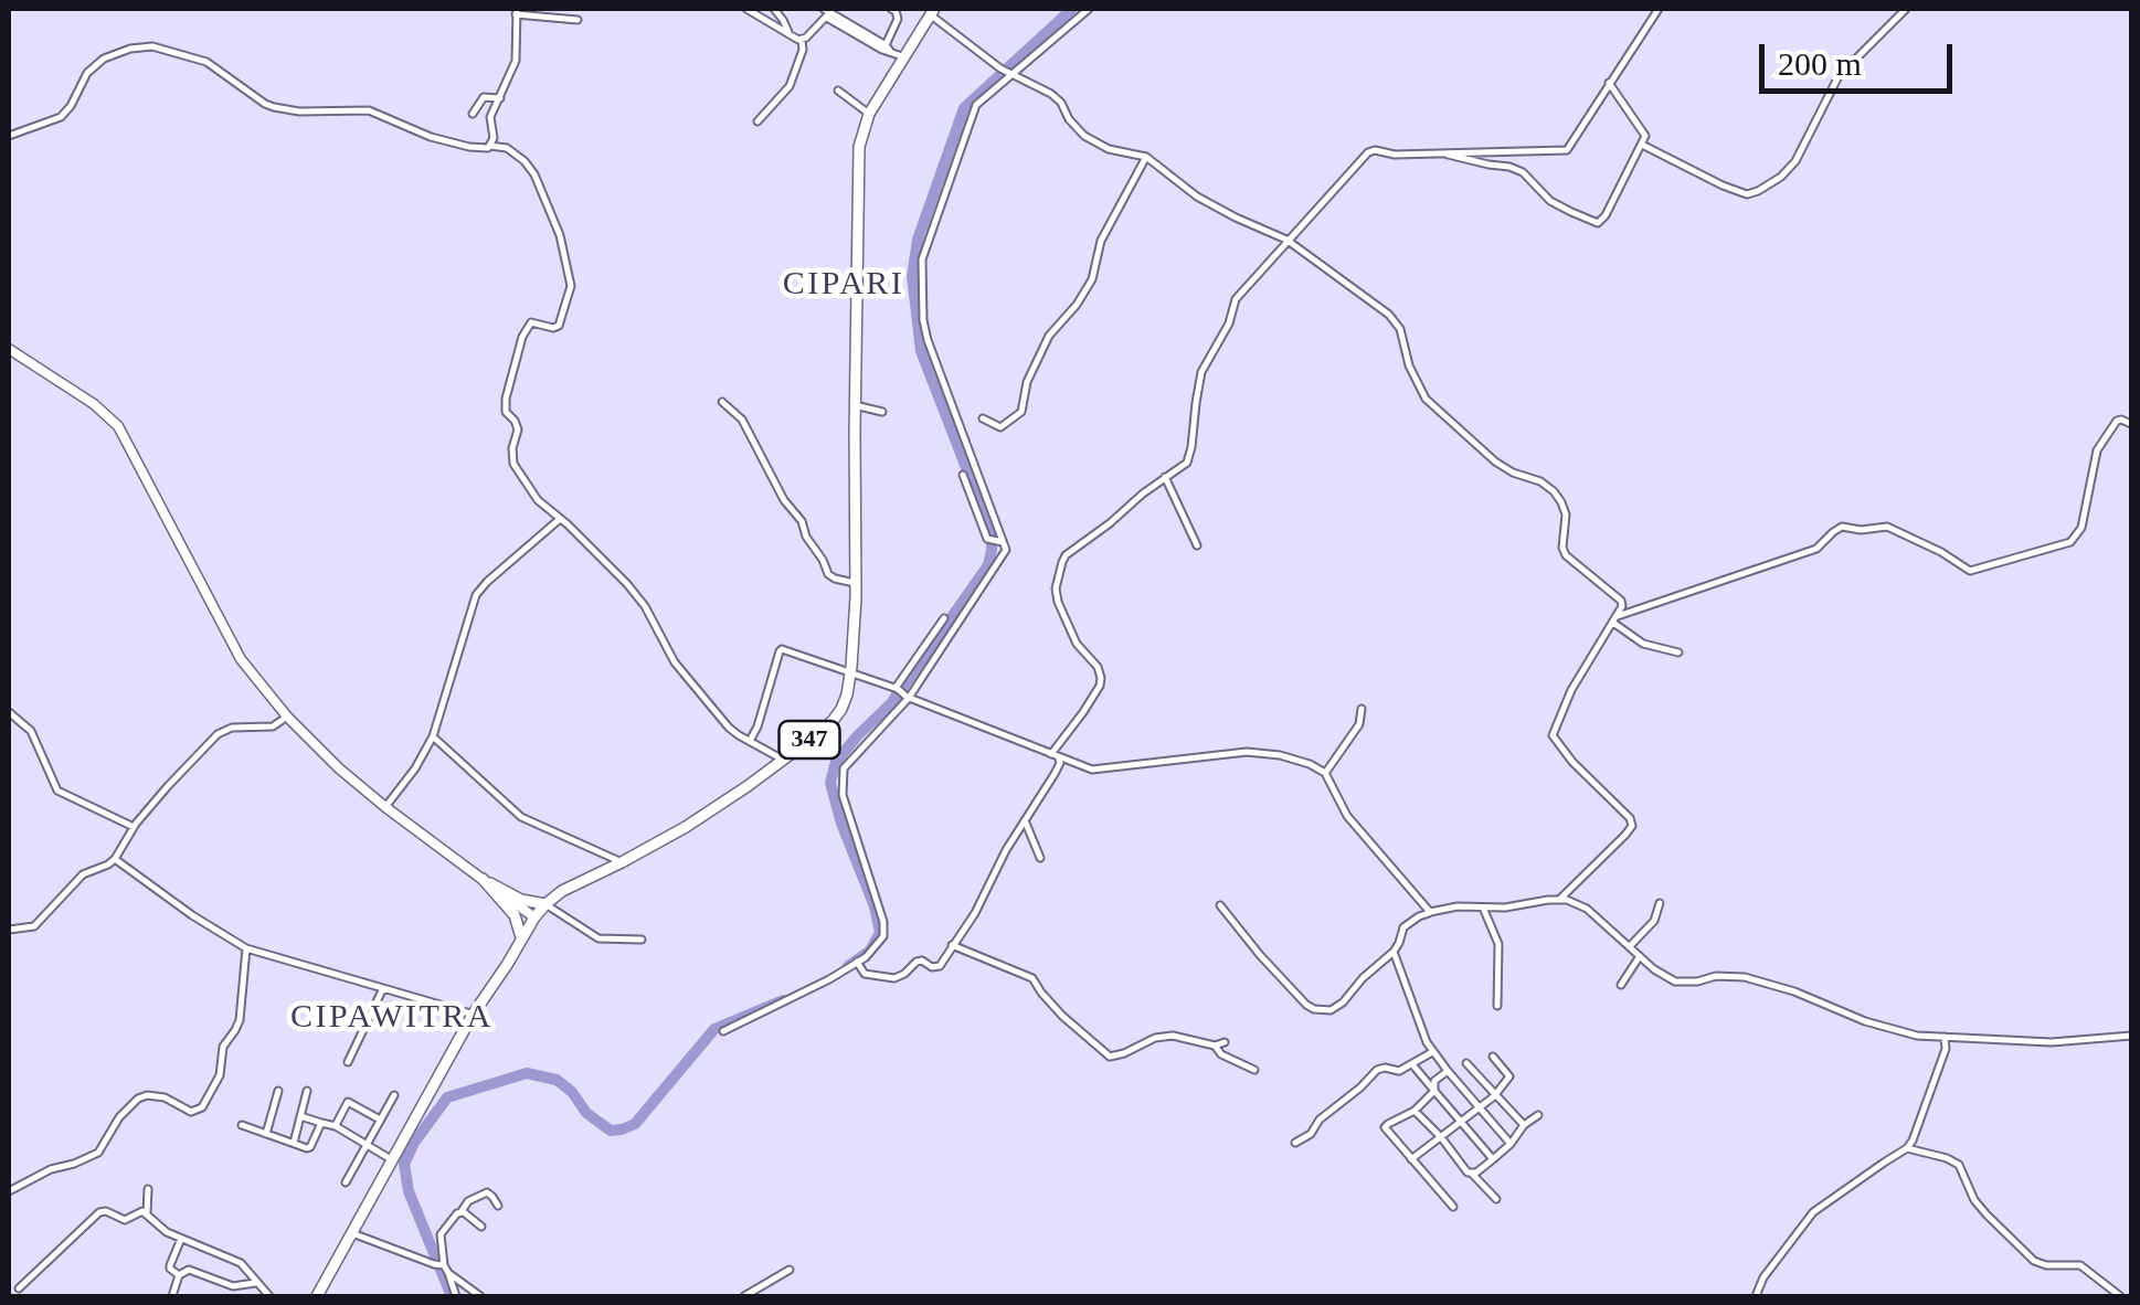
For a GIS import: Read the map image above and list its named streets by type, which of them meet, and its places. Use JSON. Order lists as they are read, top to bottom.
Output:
{
  "streets": {
    "main road": ["347"]
  },
  "districts": ["CIPARI", "CIPAWITRA"],
  "scale_bar": "200 m"
}
